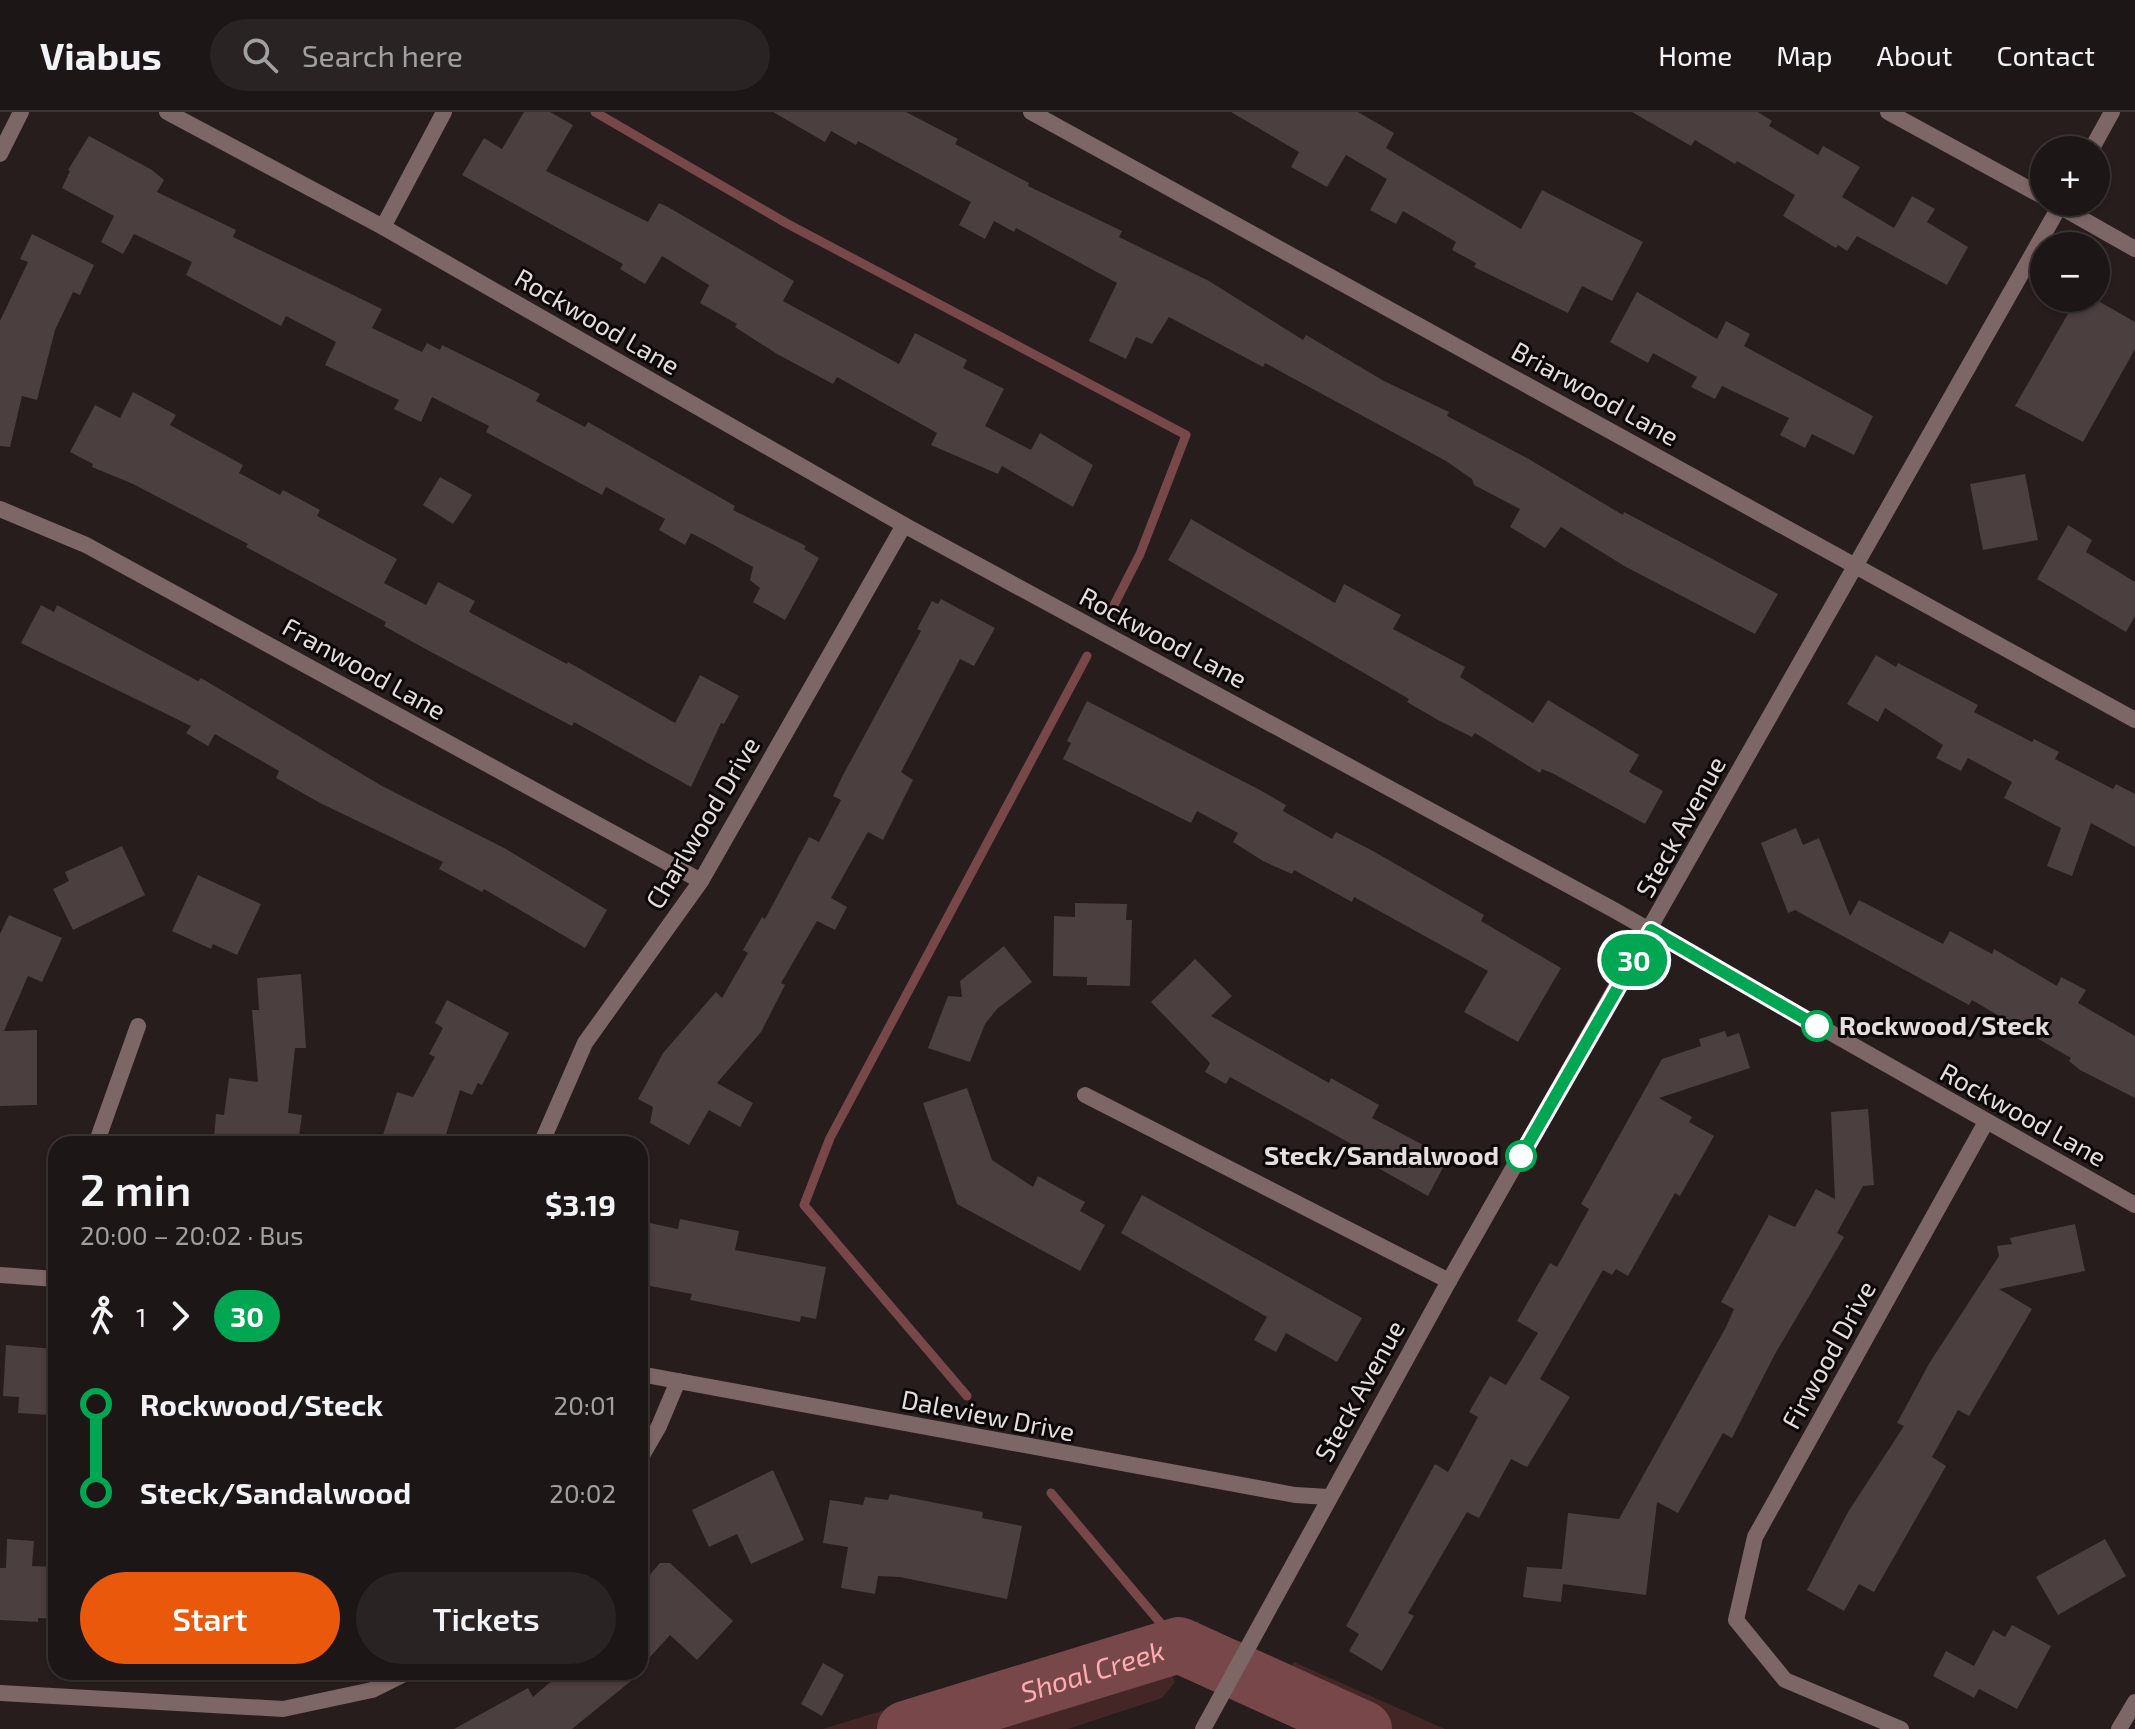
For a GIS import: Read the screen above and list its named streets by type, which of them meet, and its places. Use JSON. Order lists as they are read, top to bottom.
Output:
{
  "streets": {
    "street": [
      "Rockwood Lane",
      "Briarwood Lane",
      "Franwood Lane",
      "Charlwood Drive",
      "Steck Avenue",
      "Firwood Drive",
      "Daleview Drive"
    ]
  },
  "crossings": [
    ["Rockwood Lane", "Charlwood Drive"],
    ["Rockwood Lane", "Steck Avenue"],
    ["Rockwood Lane", "Firwood Drive"],
    ["Briarwood Lane", "Steck Avenue"],
    ["Franwood Lane", "Charlwood Drive"],
    ["Steck Avenue", "Daleview Drive"]
  ],
  "water": ["Shoal Creek"],
  "places": ["Rockwood/Steck", "Steck/Sandalwood"],
  "lines": ["bus line 30"],
  "page": {
    "header": "Viabus",
    "search": "Search here",
    "nav": [
      "Home",
      "Map",
      "About",
      "Contact"
    ],
    "on_map": "30",
    "map_buttons": ["+", "−"],
    "heading": ["2 min", "20:00 – 20:02 · Bus", "$3.19"],
    "legs": ["1", "30"],
    "list": [
      {
        "name": "Rockwood/Steck",
        "value": "20:01"
      },
      {
        "name": "Steck/Sandalwood",
        "value": "20:02"
      }
    ],
    "buttons": ["Start", "Tickets"]
  }
}
